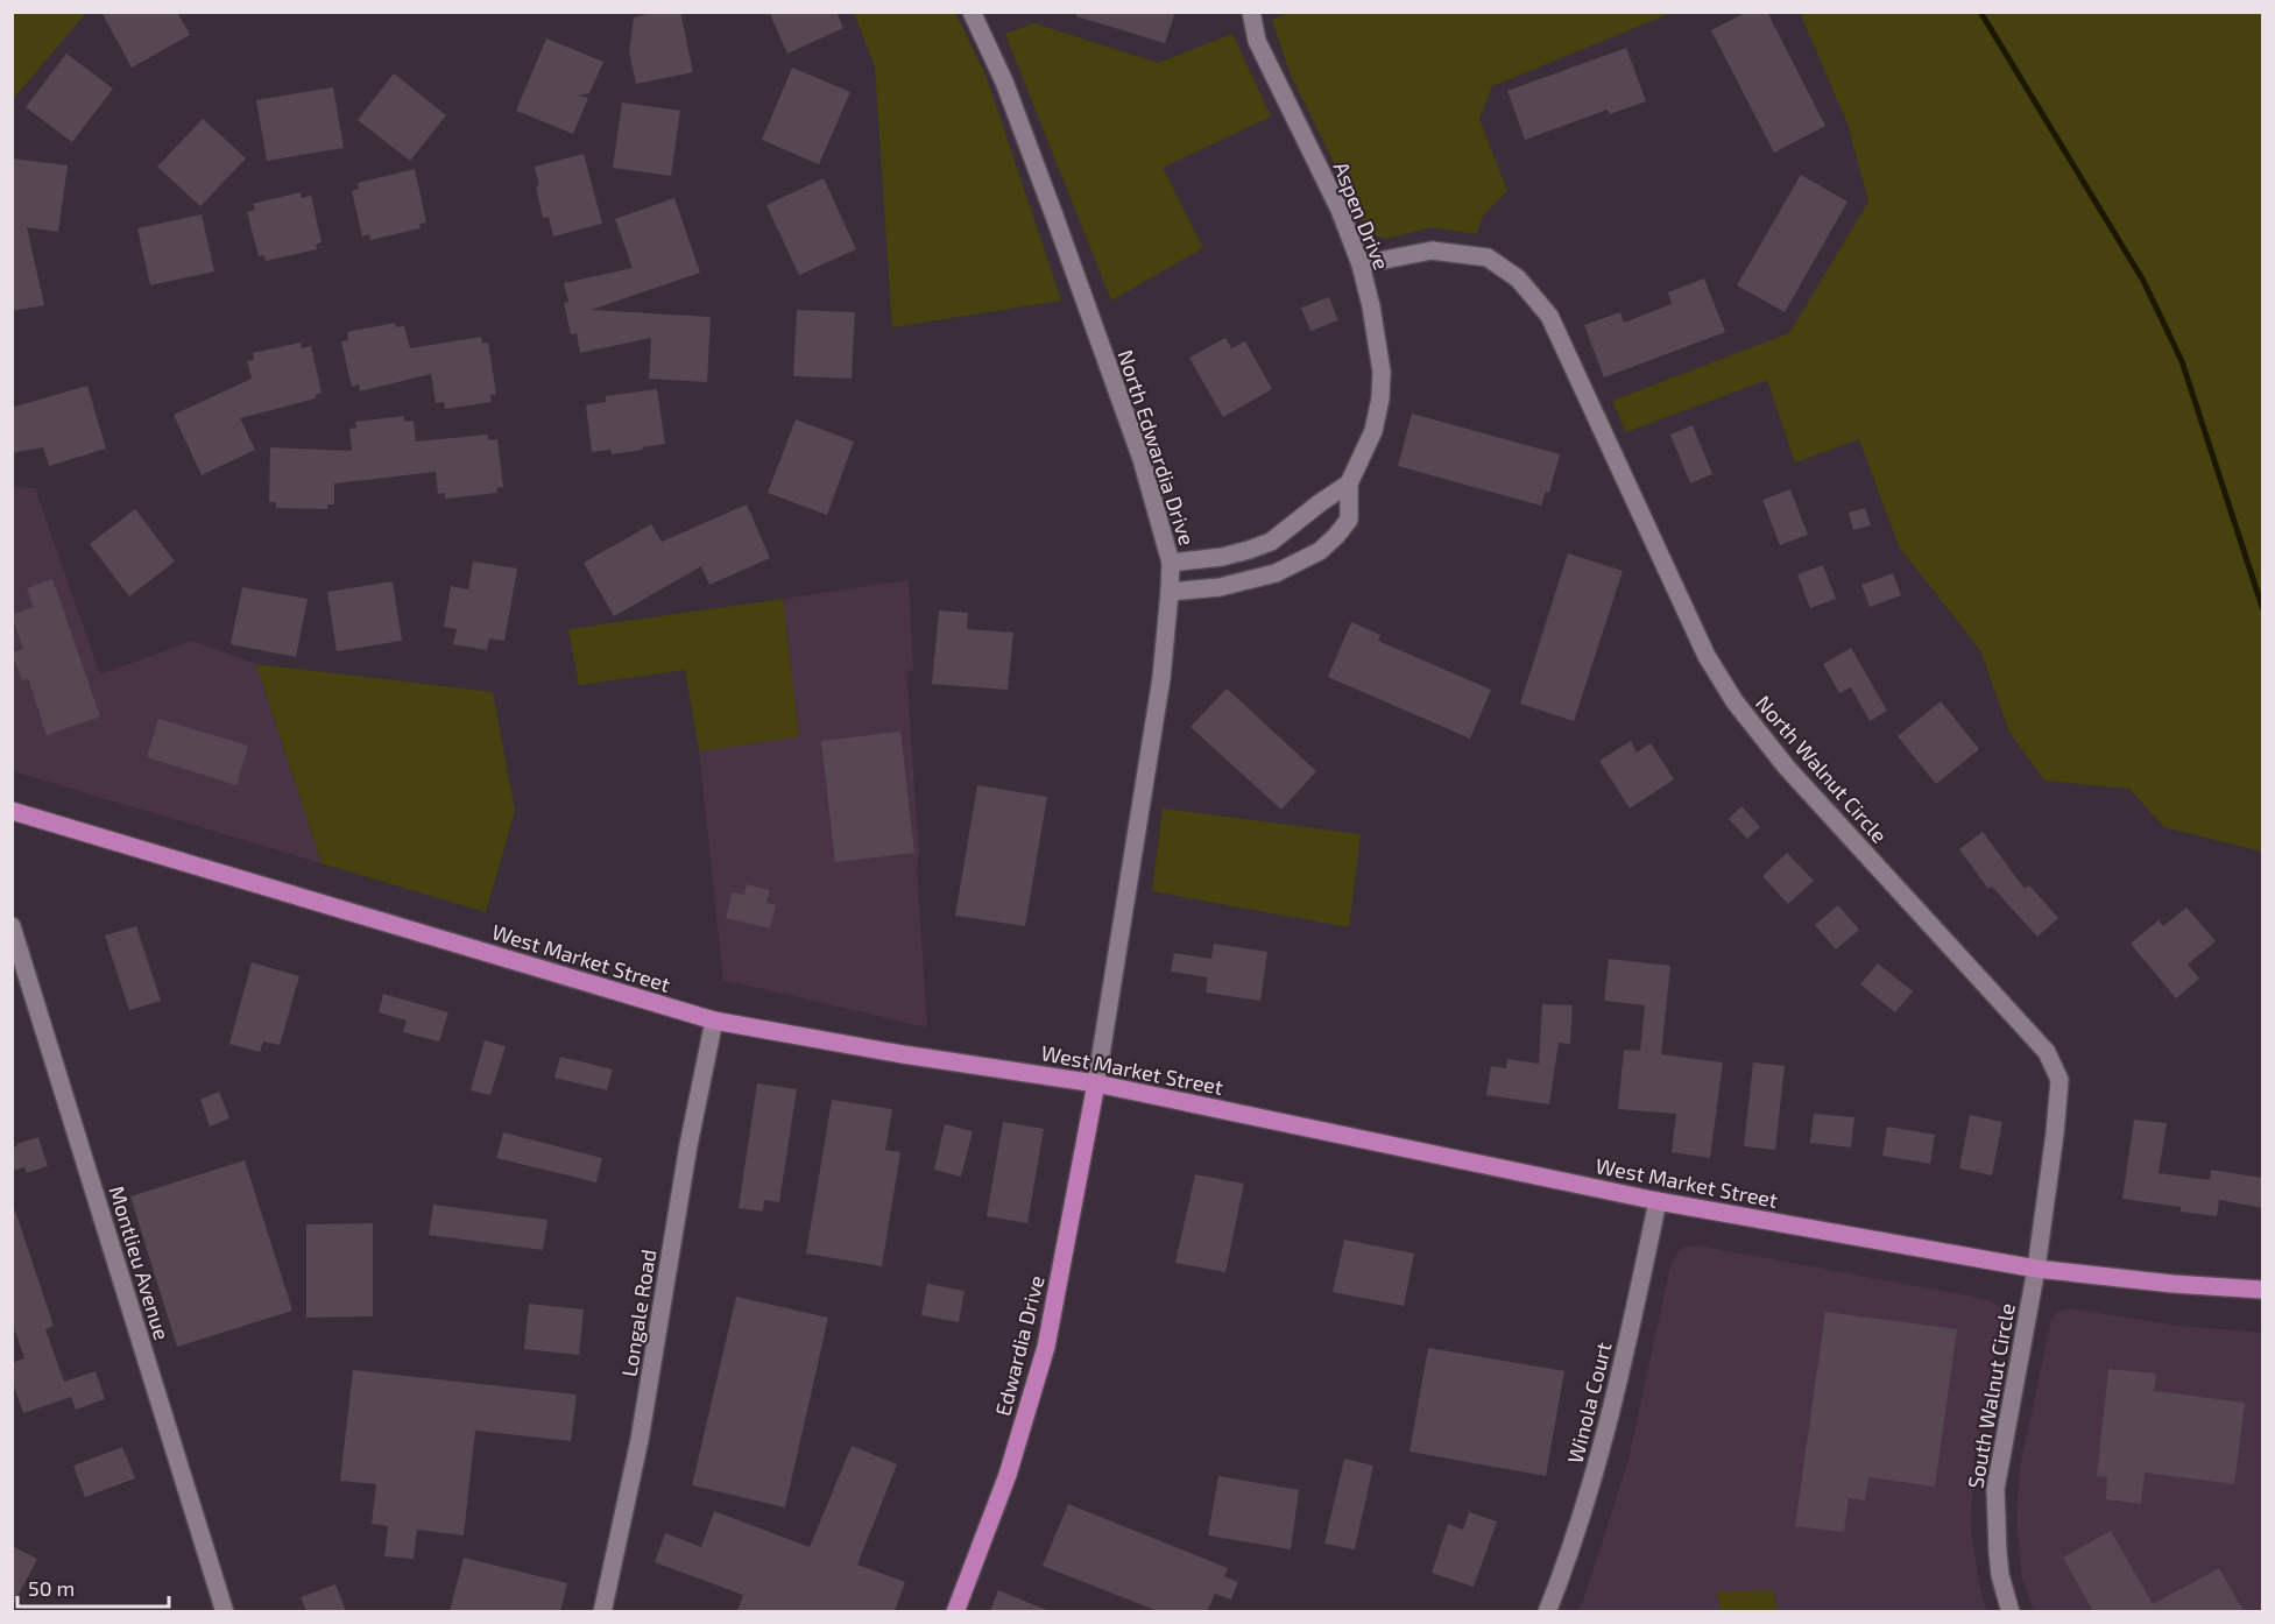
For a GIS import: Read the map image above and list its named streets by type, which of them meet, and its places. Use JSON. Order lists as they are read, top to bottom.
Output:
{
  "streets": {
    "main road": ["West Market Street", "Edwardia Drive"],
    "street": [
      "Aspen Drive",
      "North Edwardia Drive",
      "North Walnut Circle",
      "Montlieu Avenue",
      "Longale Road",
      "South Walnut Circle",
      "Winola Court"
    ]
  },
  "crossings": [
    ["Aspen Drive", "North Edwardia Drive"],
    ["Aspen Drive", "North Walnut Circle"],
    ["North Edwardia Drive", "West Market Street"],
    ["North Edwardia Drive", "Edwardia Drive"],
    ["North Walnut Circle", "West Market Street"],
    ["North Walnut Circle", "South Walnut Circle"],
    ["West Market Street", "Longale Road"],
    ["West Market Street", "Edwardia Drive"],
    ["West Market Street", "South Walnut Circle"],
    ["West Market Street", "Winola Court"]
  ],
  "scale_bar": "50 m"
}
